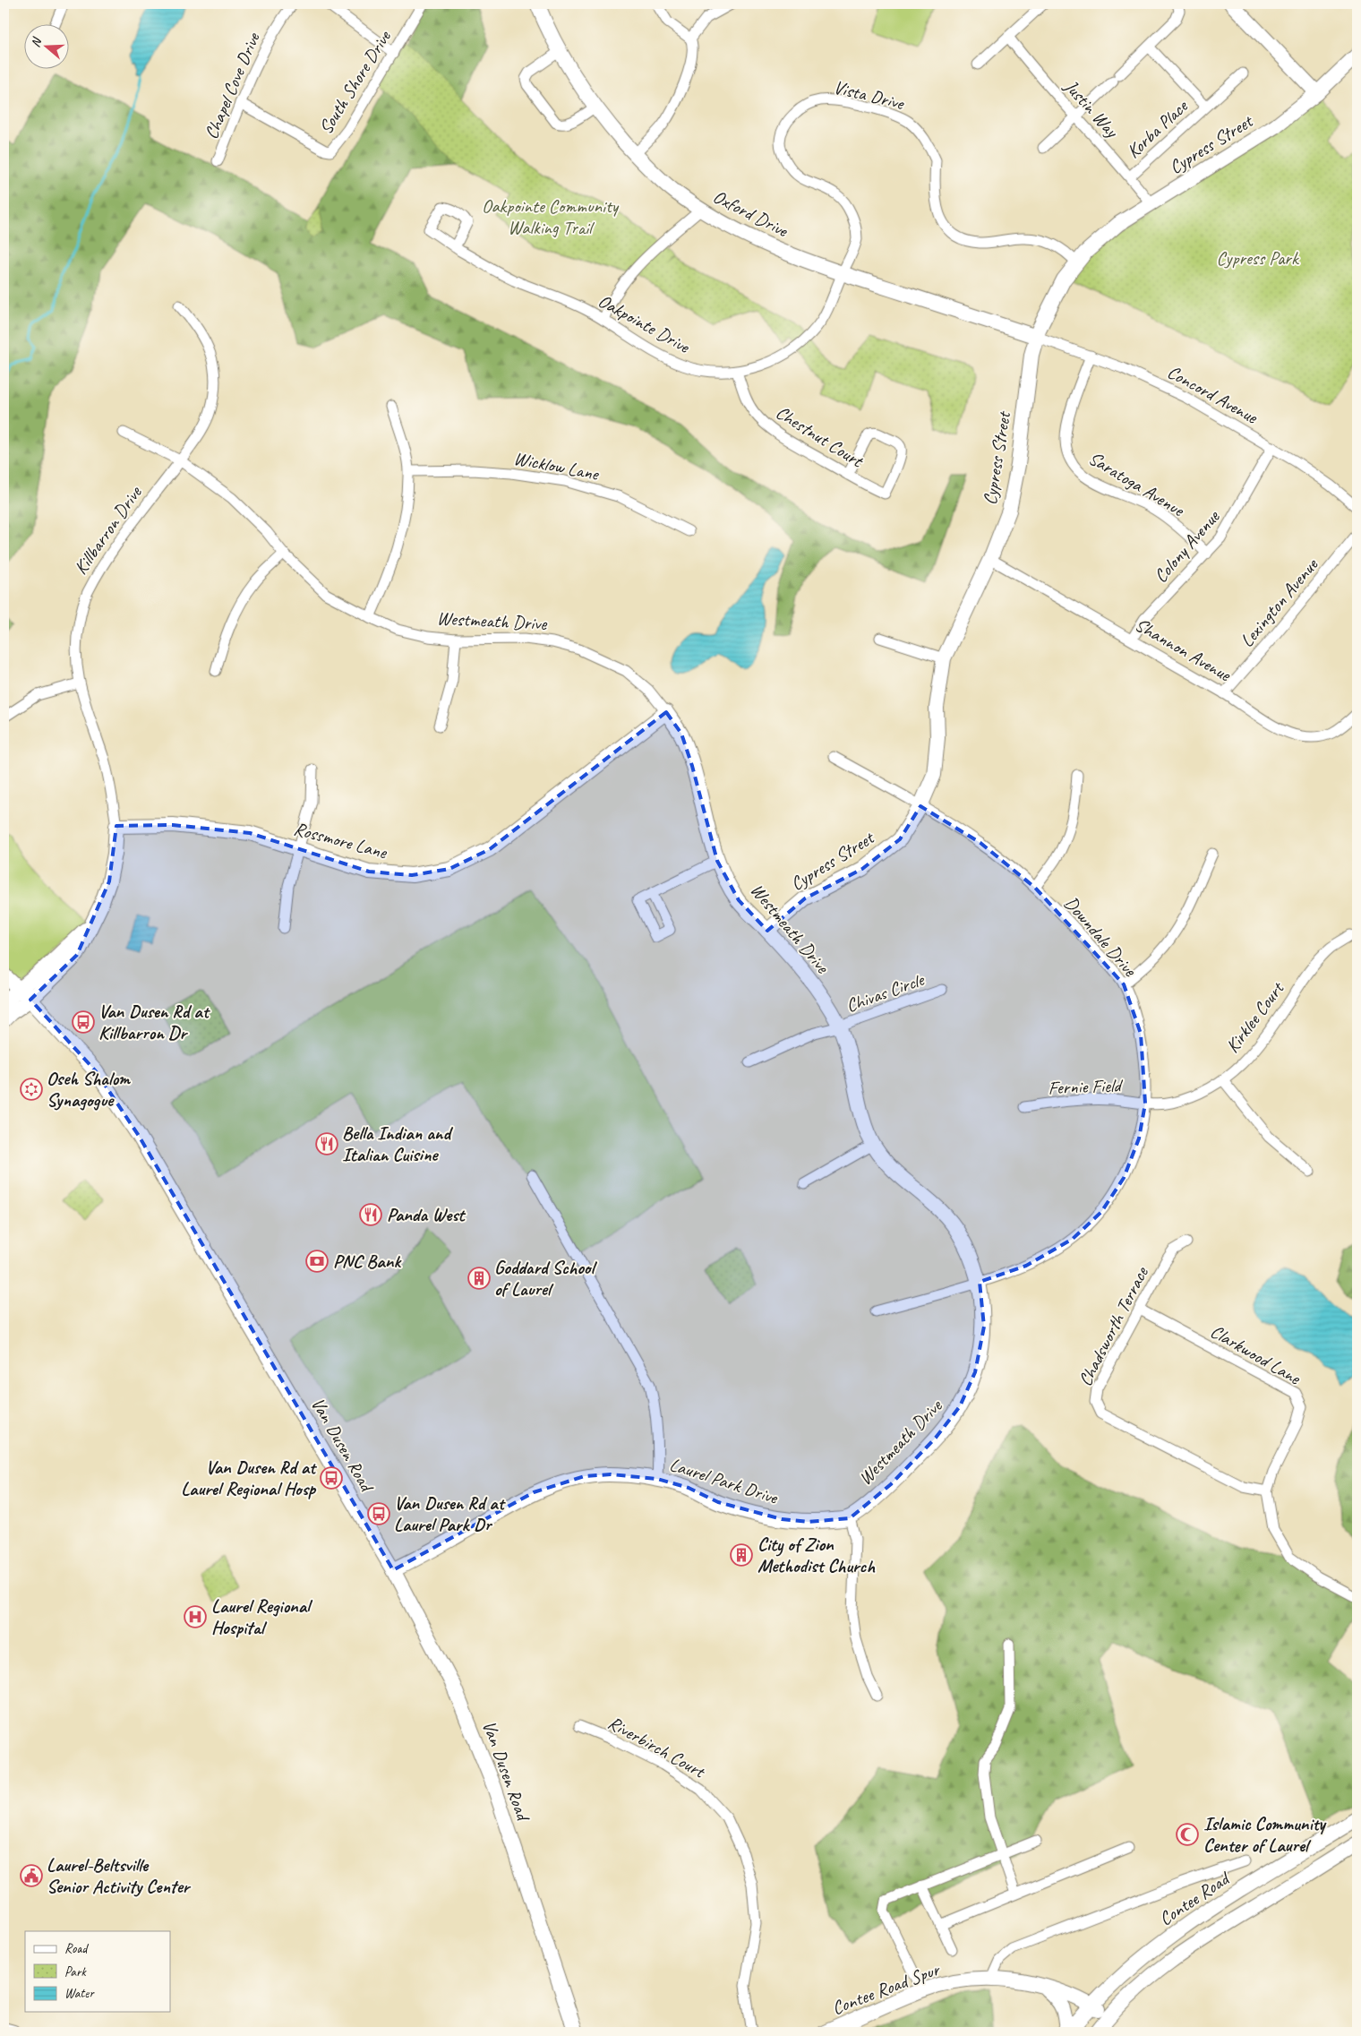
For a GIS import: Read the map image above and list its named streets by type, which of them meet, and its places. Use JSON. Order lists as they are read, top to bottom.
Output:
{
  "streets": {
    "street": [
      "South Shore Drive",
      "Chapel Cove Drive",
      "Vista Drive",
      "Justin Way",
      "Korba Place",
      "Cypress Street",
      "Oxford Drive",
      "Oakpointe Drive",
      "Concord Avenue",
      "Chestnut Court",
      "Wicklow Lane",
      "Saratoga Avenue",
      "Killbarron Drive",
      "Colony Avenue",
      "Lexington Avenue",
      "Westmeath Drive",
      "Shannon Avenue",
      "Rossmore Lane",
      "Downdale Drive",
      "Chivas Circle",
      "Kirklee Court",
      "Fernie Field",
      "Chadsworth Terrace",
      "Clarkwood Lane",
      "Van Dusen Road",
      "Laurel Park Drive",
      "Riverbirch Court",
      "Contee Road",
      "Contee Road Spur"
    ]
  },
  "crossings": [
    ["South Shore Drive", "Chapel Cove Drive"],
    ["Vista Drive", "Cypress Street"],
    ["Vista Drive", "Oxford Drive"],
    ["Vista Drive", "Oakpointe Drive"],
    ["Justin Way", "Korba Place"],
    ["Justin Way", "Cypress Street"],
    ["Cypress Street", "Oxford Drive"],
    ["Cypress Street", "Concord Avenue"],
    ["Cypress Street", "Westmeath Drive"],
    ["Cypress Street", "Shannon Avenue"],
    ["Cypress Street", "Downdale Drive"],
    ["Oxford Drive", "Oakpointe Drive"],
    ["Oxford Drive", "Concord Avenue"],
    ["Oakpointe Drive", "Chestnut Court"],
    ["Concord Avenue", "Saratoga Avenue"],
    ["Concord Avenue", "Colony Avenue"],
    ["Saratoga Avenue", "Colony Avenue"],
    ["Killbarron Drive", "Westmeath Drive"],
    ["Killbarron Drive", "Rossmore Lane"],
    ["Killbarron Drive", "Van Dusen Road"],
    ["Colony Avenue", "Shannon Avenue"],
    ["Lexington Avenue", "Shannon Avenue"],
    ["Westmeath Drive", "Rossmore Lane"],
    ["Westmeath Drive", "Downdale Drive"],
    ["Westmeath Drive", "Chivas Circle"],
    ["Westmeath Drive", "Laurel Park Drive"],
    ["Downdale Drive", "Kirklee Court"],
    ["Downdale Drive", "Fernie Field"],
    ["Kirklee Court", "Fernie Field"],
    ["Chadsworth Terrace", "Clarkwood Lane"],
    ["Van Dusen Road", "Laurel Park Drive"],
    ["Contee Road", "Contee Road Spur"]
  ],
  "parks": ["Oakpointe Community Walking Trail", "Cypress Park"],
  "places": {
    "bus stop": ["Van Dusen Rd at Killbarron Dr", "Van Dusen Rd at Laurel Regional Hosp", "Van Dusen Rd at Laurel Park Dr"],
    "synagogue": ["Oseh Shalom Synagogue"],
    "restaurant": ["Bella Indian and Italian Cuisine", "Panda West"],
    "bank": ["PNC Bank"],
    "building": ["Goddard School of Laurel", "City of Zion Methodist Church"],
    "hospital": ["Laurel Regional Hospital"],
    "mosque": ["Islamic Community Center of Laurel"],
    "public building": ["Laurel-Beltsville Senior Activity Center"]
  },
  "legend": ["Road", "Park", "Water"],
  "north": "left"
}
